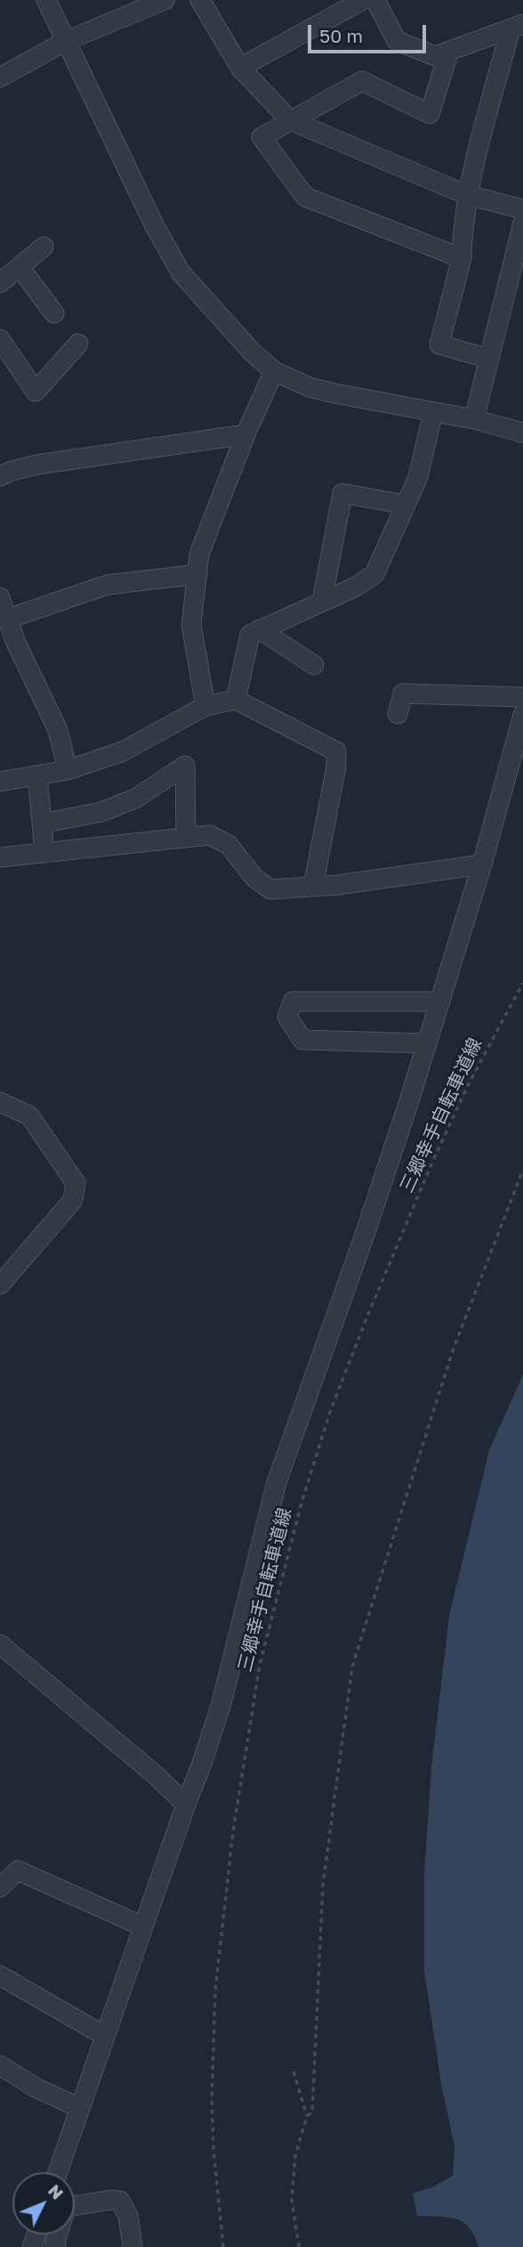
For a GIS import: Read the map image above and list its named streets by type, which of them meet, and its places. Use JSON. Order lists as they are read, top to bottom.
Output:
{
  "streets": {
    "path": ["三郷幸手自転車道線"]
  },
  "scale_bar": "50 m",
  "north": "top right"
}
